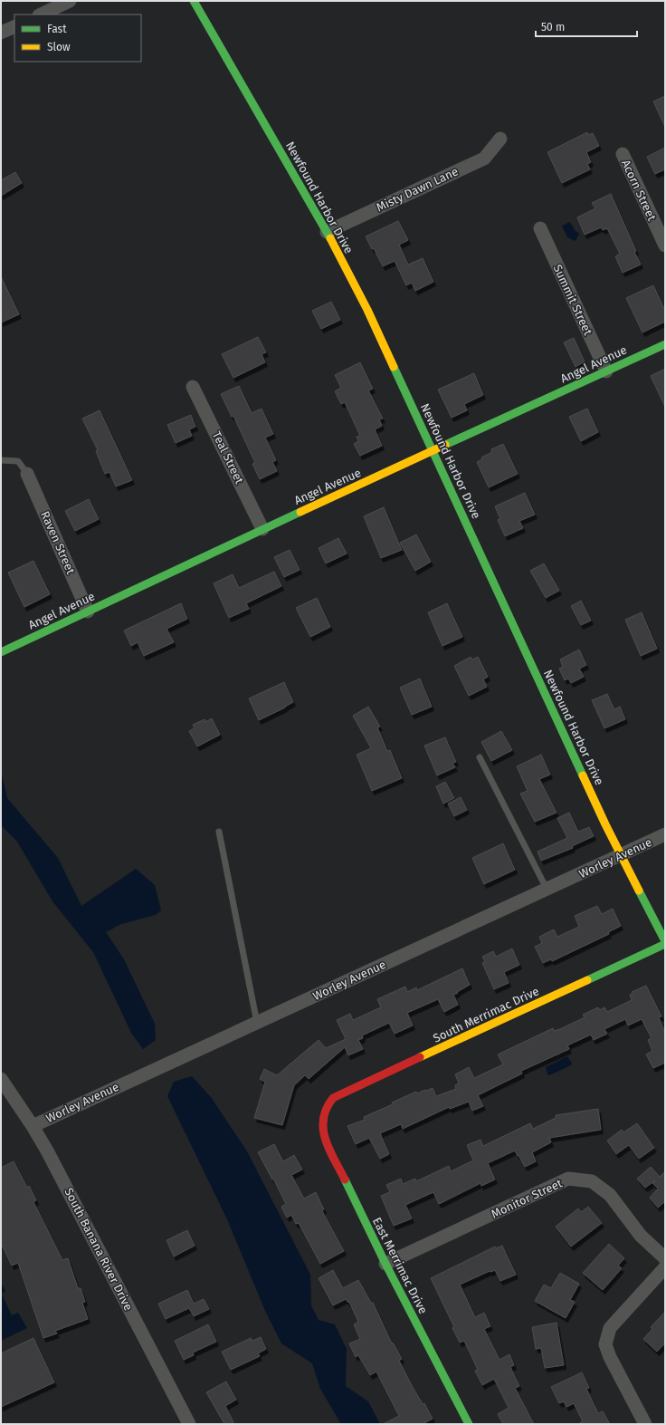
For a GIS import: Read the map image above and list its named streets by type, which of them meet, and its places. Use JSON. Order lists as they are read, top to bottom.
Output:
{
  "streets": {
    "street": [
      "Misty Dawn Lane",
      "Acorn Street",
      "Newfound Harbor Drive",
      "Summit Street",
      "Angel Avenue",
      "Teal Street",
      "Raven Street",
      "Worley Avenue",
      "South Merrimac Drive",
      "Monitor Street",
      "South Banana River Drive",
      "East Merrimac Drive"
    ]
  },
  "crossings": [
    ["Misty Dawn Lane", "Newfound Harbor Drive"],
    ["Newfound Harbor Drive", "Angel Avenue"],
    ["Newfound Harbor Drive", "Worley Avenue"],
    ["Newfound Harbor Drive", "South Merrimac Drive"],
    ["Summit Street", "Angel Avenue"],
    ["Angel Avenue", "Teal Street"],
    ["Angel Avenue", "Raven Street"],
    ["Worley Avenue", "South Banana River Drive"],
    ["South Merrimac Drive", "East Merrimac Drive"],
    ["Monitor Street", "East Merrimac Drive"]
  ],
  "legend": ["Fast", "Slow"],
  "scale_bar": "50 m"
}
